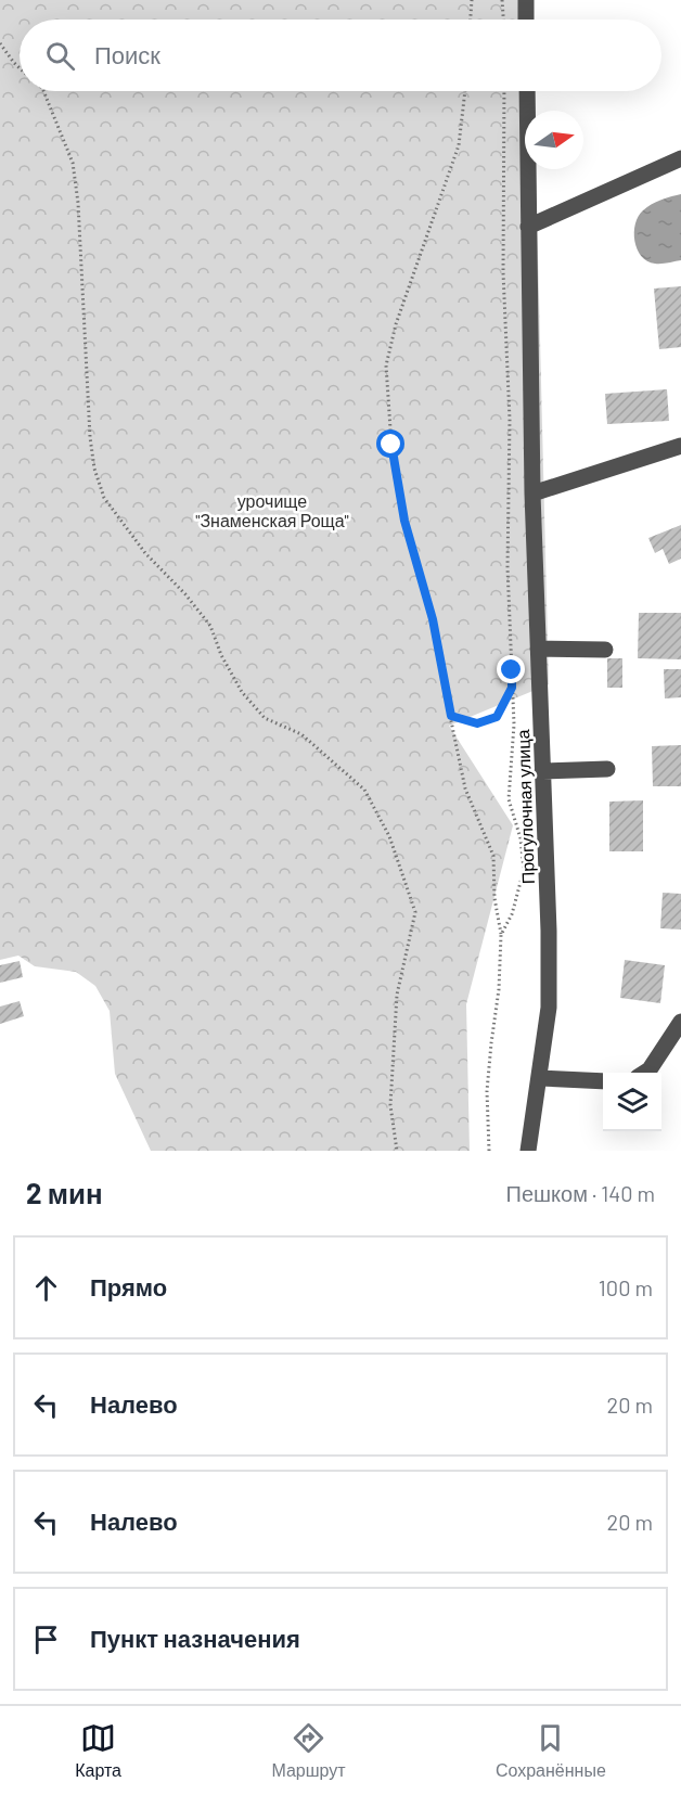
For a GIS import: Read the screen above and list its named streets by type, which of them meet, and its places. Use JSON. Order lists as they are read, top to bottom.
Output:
{
  "streets": {
    "street": ["Прогулочная улица"]
  },
  "parks": ["урочище \"Знаменская Роща\""],
  "north": "right",
  "page": {
    "search": "Поиск",
    "heading": ["2 мин", "Пешком · 140 m"],
    "list": [
      ["Прямо", "100 m"],
      ["Налево", "20 m"],
      ["Налево", "20 m"],
      "Пункт назначения"
    ],
    "nav": ["Карта", "Маршрут", "Сохранённые"]
  }
}
